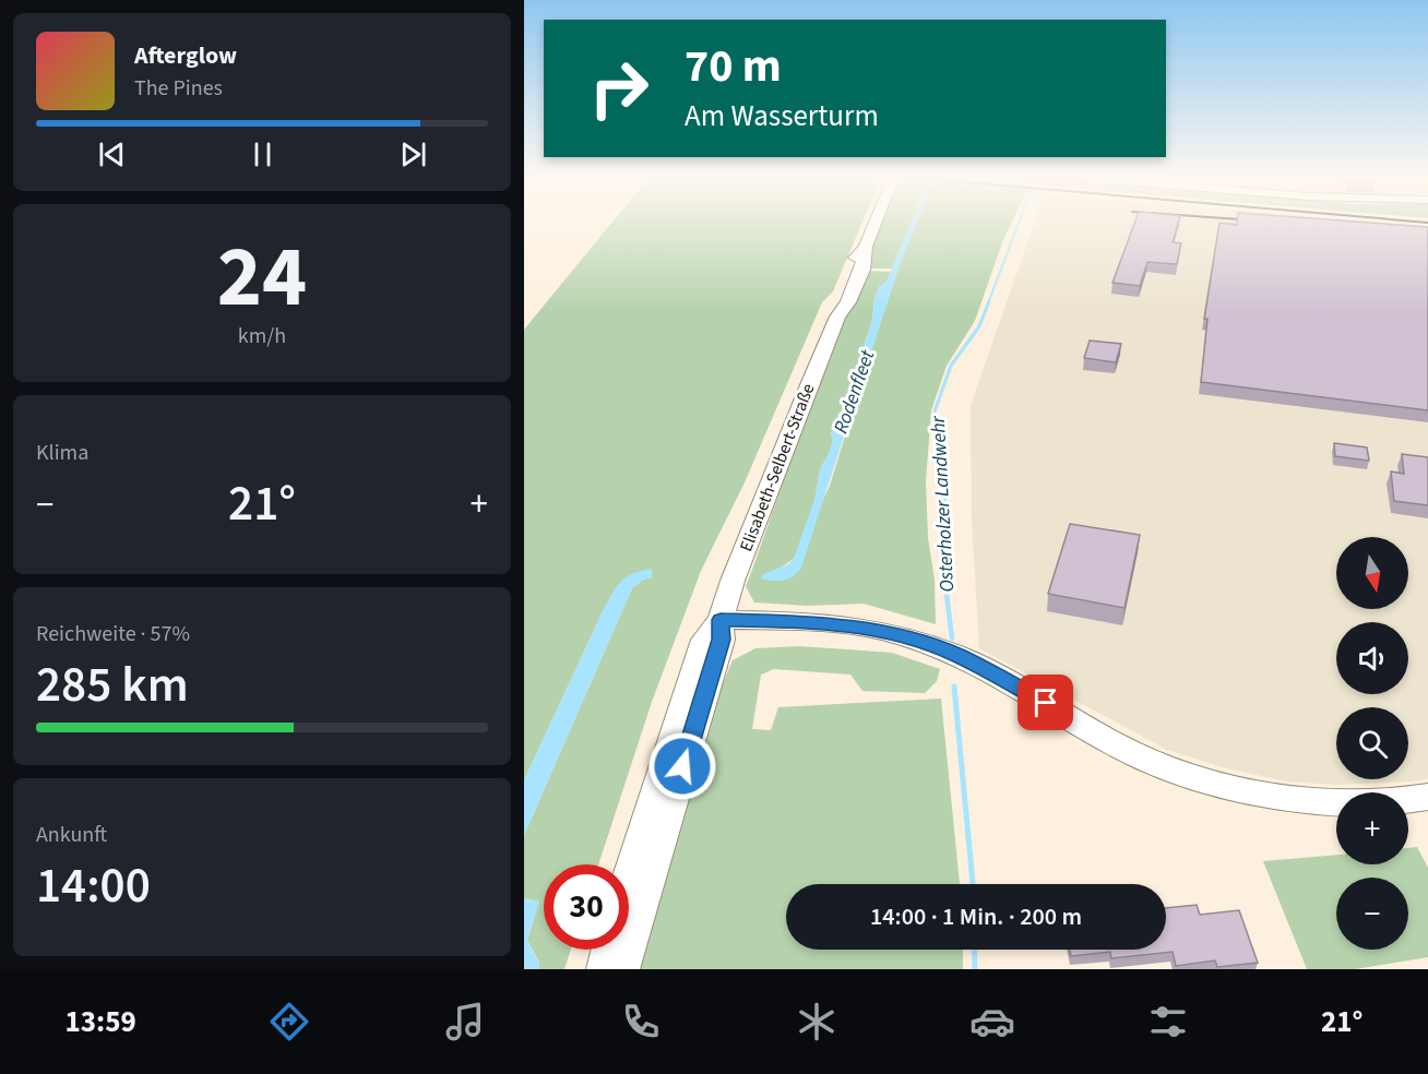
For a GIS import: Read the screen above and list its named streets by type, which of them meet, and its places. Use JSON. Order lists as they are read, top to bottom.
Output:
{
  "streets": {
    "street": ["Elisabeth-Selbert-Straße"]
  },
  "water": ["Rodenfleet", "Osterholzer Landwehr"],
  "north": "bottom",
  "page": {
    "turn": ["70 m", "Am Wasserturm"],
    "song": ["Afterglow", "The Pines"],
    "tile": [
      ["24", "km/h"],
      "Klima",
      ["Reichweite · 57%", "285 km"],
      ["Ankunft", "14:00"]
    ],
    "heat": ["−", "21°", "+"],
    "map_buttons": ["+", "−"],
    "limit": "30",
    "trip": "14:00 · 1 Min. · 200 m",
    "tabs": ["13:59", "21°"]
  }
}
